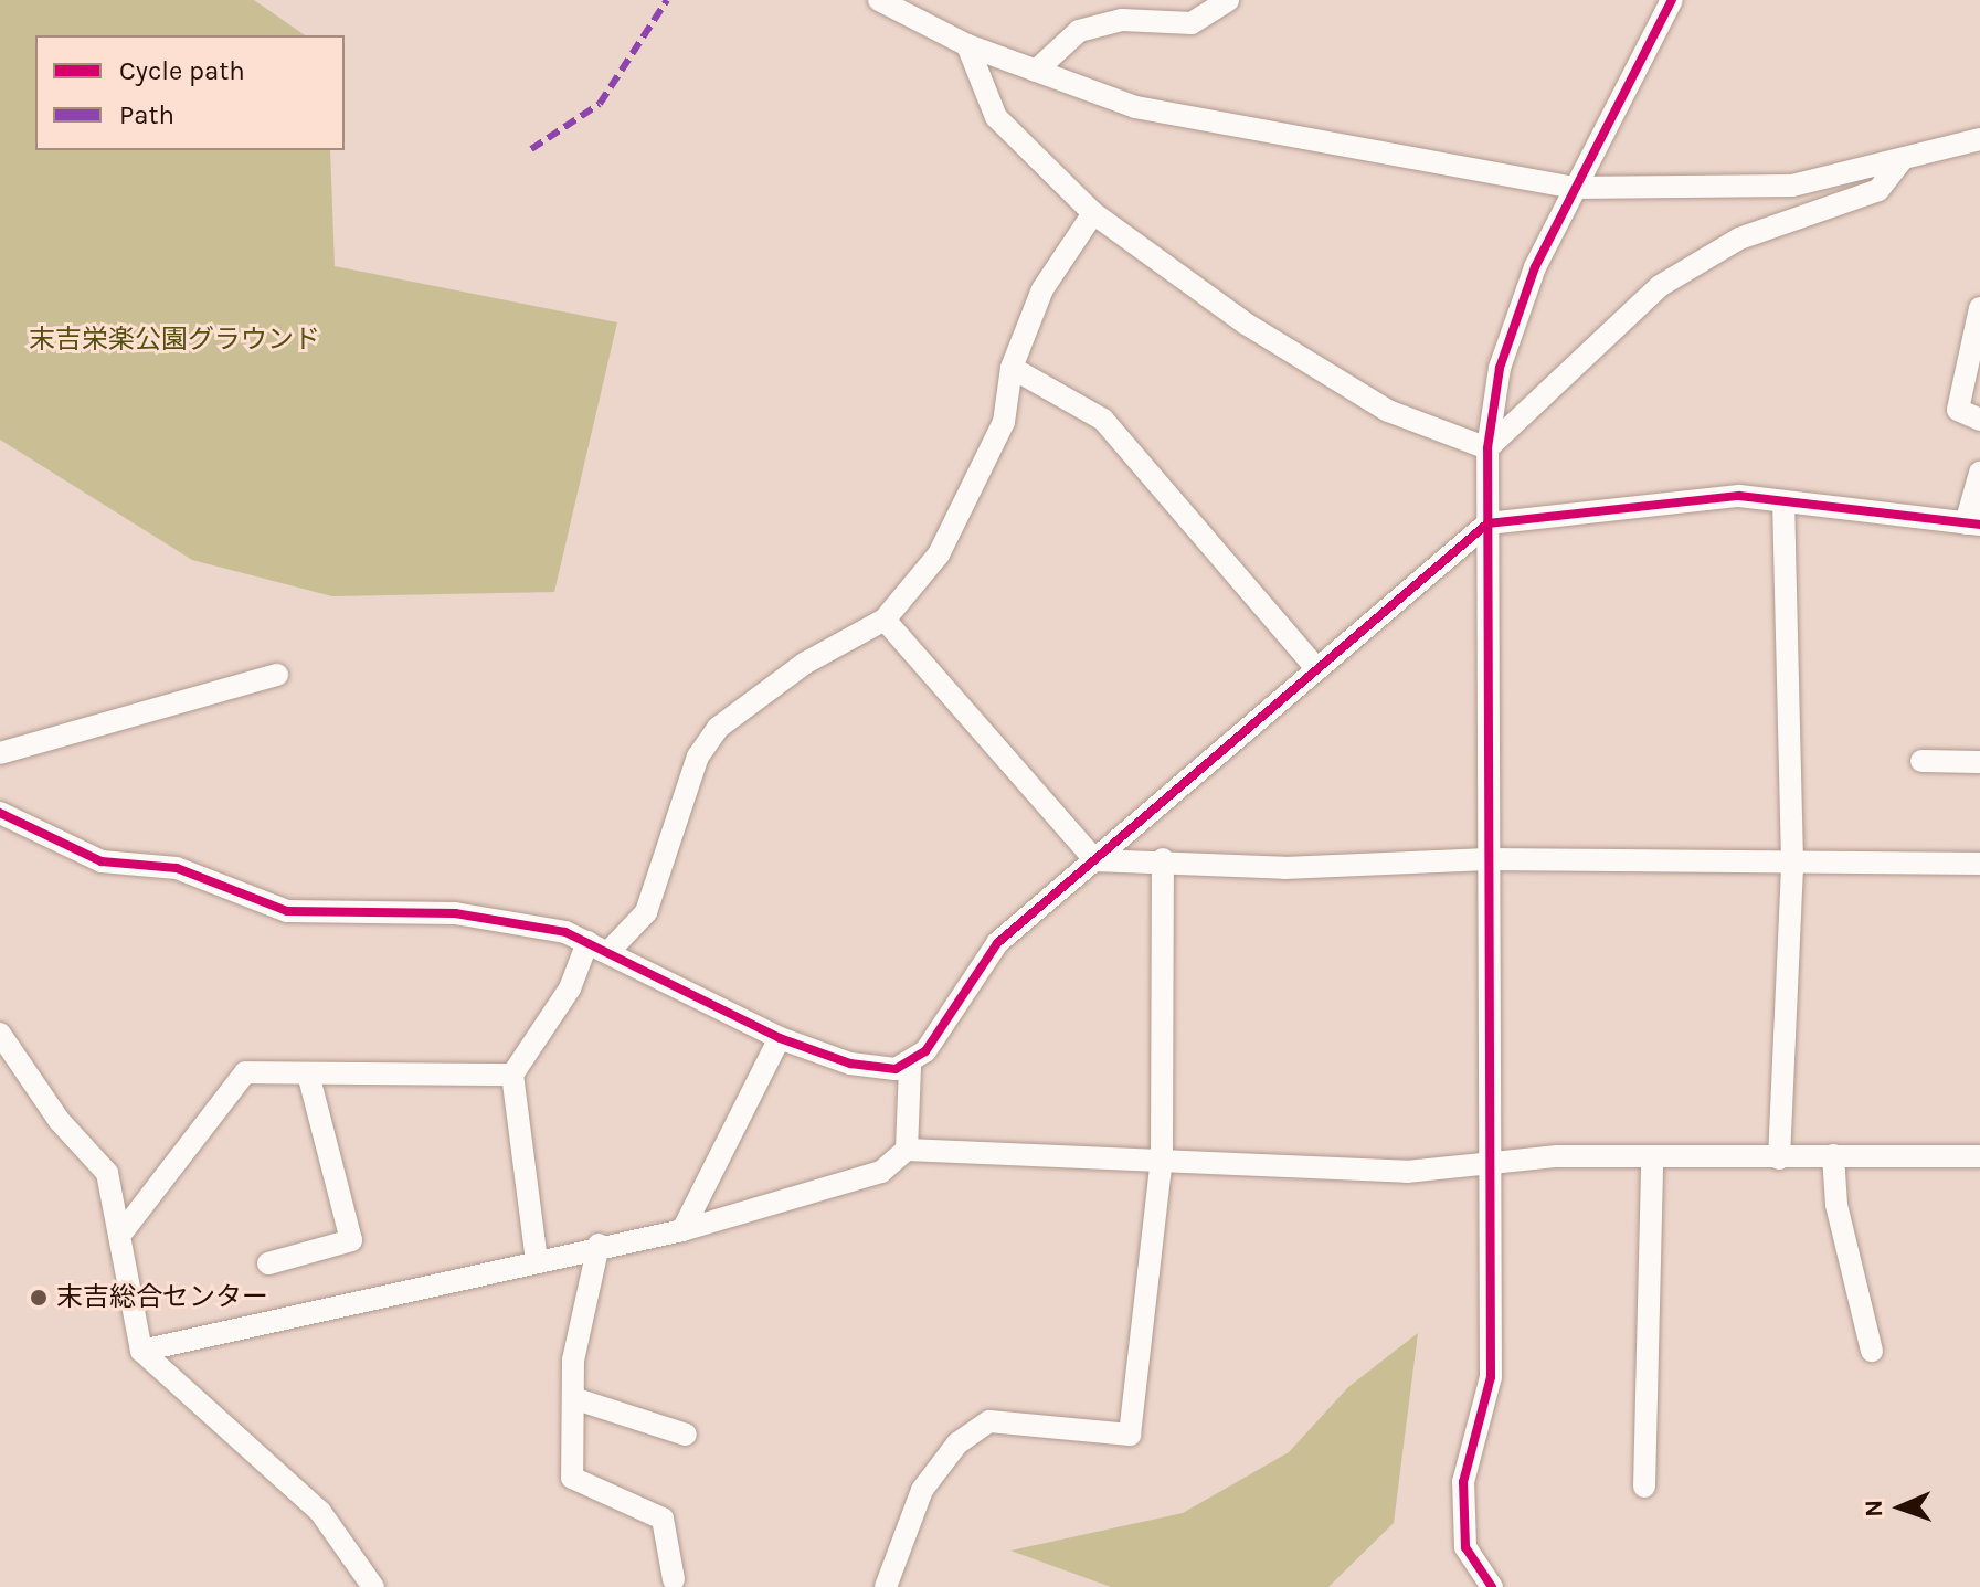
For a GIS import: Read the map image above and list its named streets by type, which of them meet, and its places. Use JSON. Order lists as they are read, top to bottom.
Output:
{
  "parks": ["末吉栄楽公園グラウンド"],
  "places": ["末吉総合センター"],
  "legend": ["Cycle path", "Path"],
  "north": "left"
}
